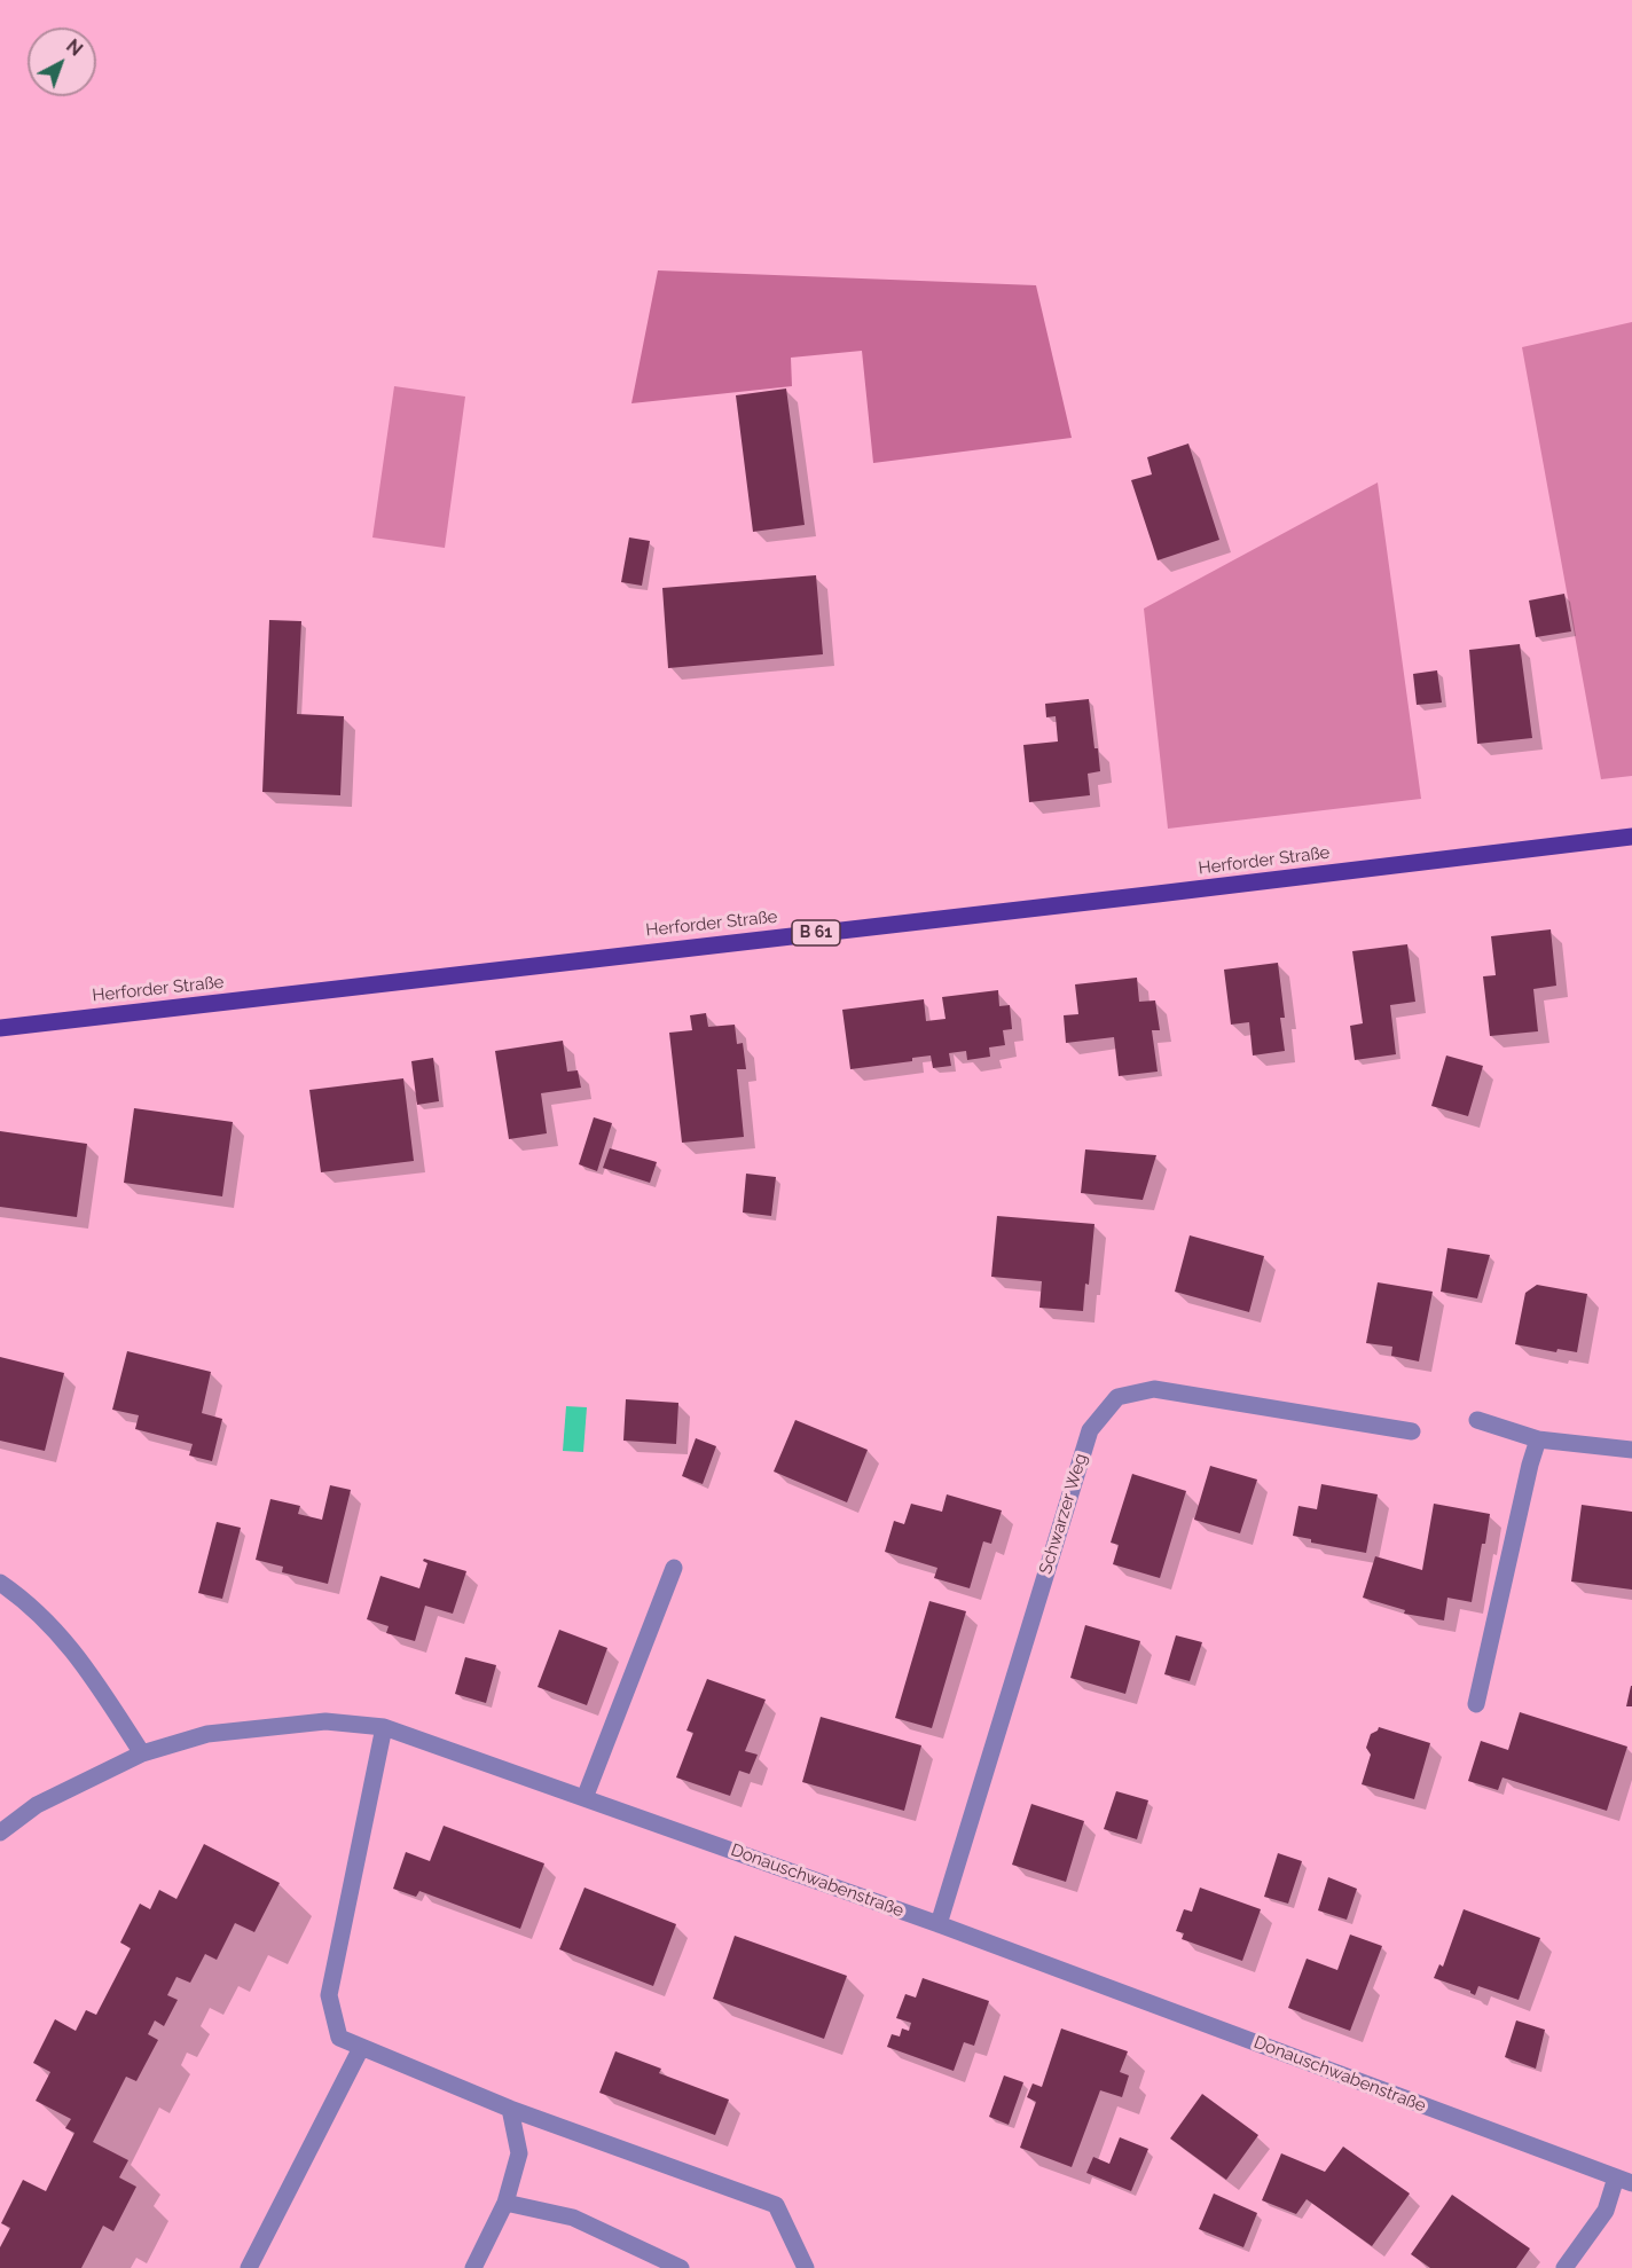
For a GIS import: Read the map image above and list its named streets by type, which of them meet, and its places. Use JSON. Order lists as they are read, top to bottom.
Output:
{
  "streets": {
    "main road": ["Herforder Straße", "B 61"],
    "street": ["Schwarzer Weg", "Donauschwabenstraße"]
  },
  "crossings": [
    ["Schwarzer Weg", "Donauschwabenstraße"]
  ],
  "north": "top right"
}
